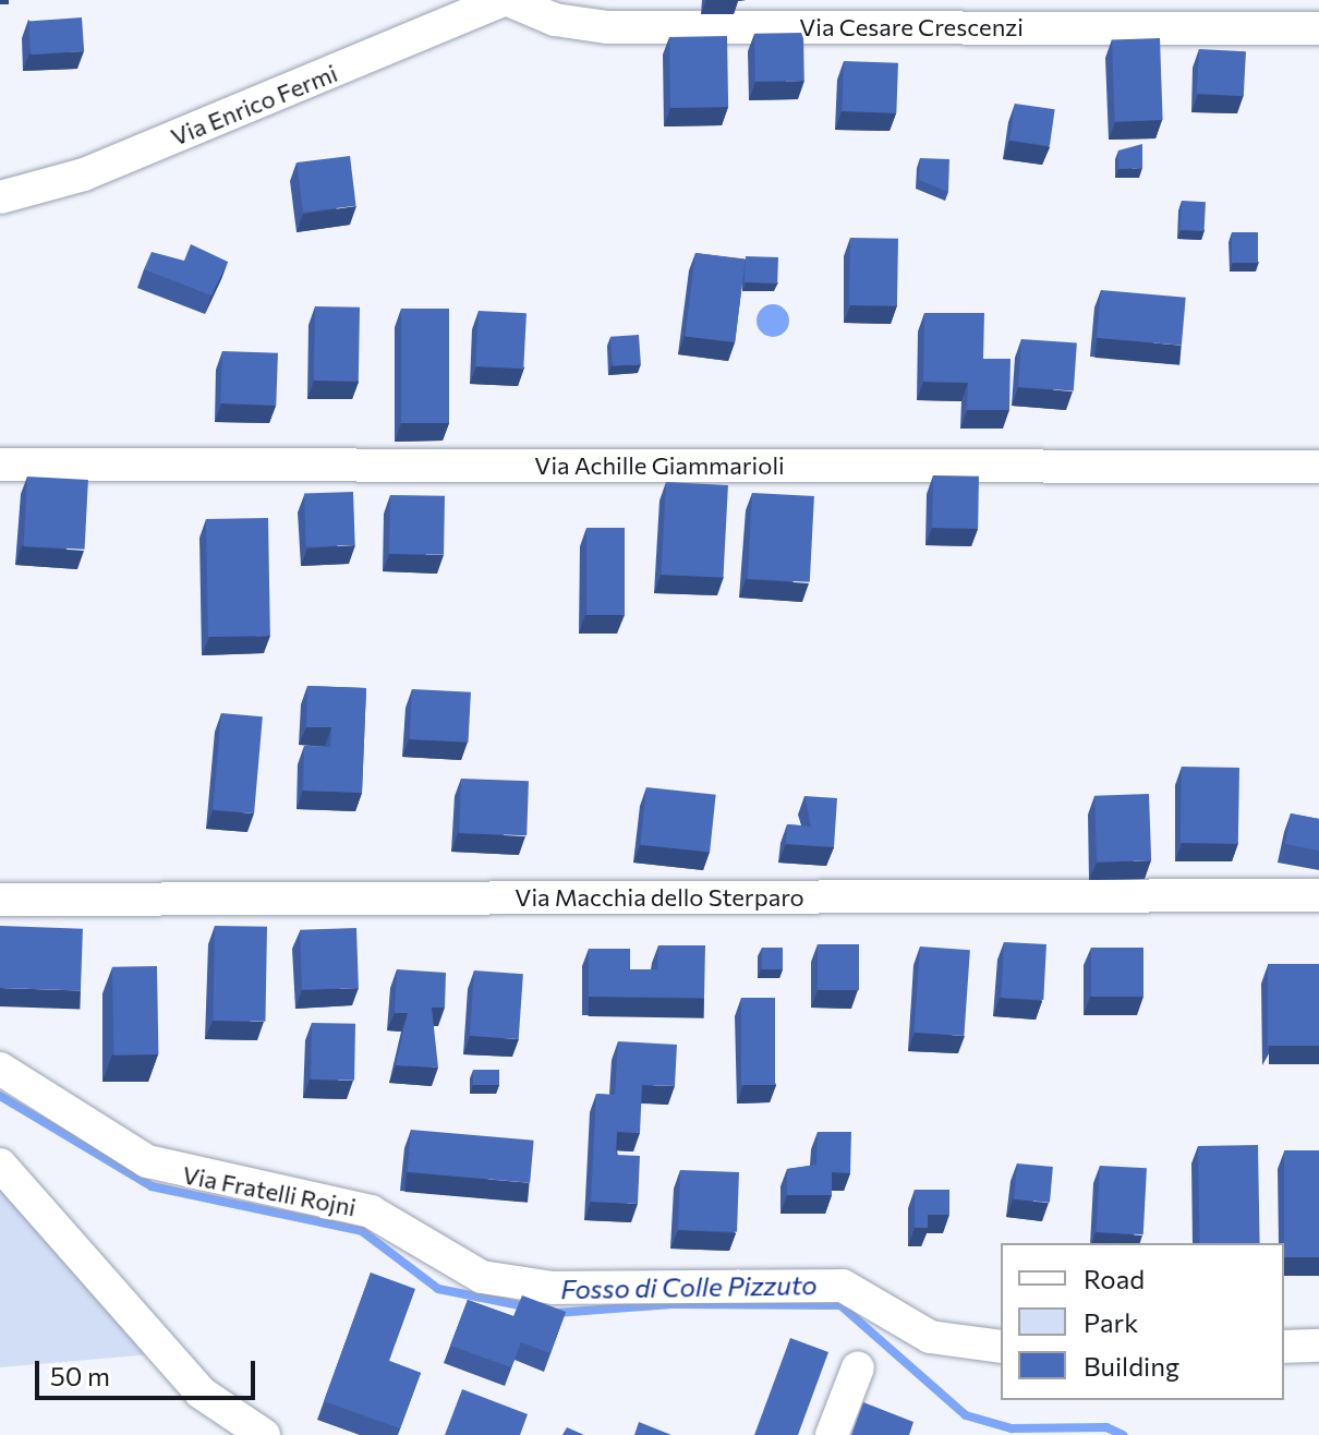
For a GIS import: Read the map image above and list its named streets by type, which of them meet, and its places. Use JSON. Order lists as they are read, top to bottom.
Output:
{
  "streets": {
    "street": [
      "Via Cesare Crescenzi",
      "Via Enrico Fermi",
      "Via Achille Giammarioli",
      "Via Macchia dello Sterparo",
      "Via Fratelli Rojni"
    ]
  },
  "crossings": [
    ["Via Cesare Crescenzi", "Via Enrico Fermi"]
  ],
  "water": ["Fosso di Colle Pizzuto"],
  "legend": ["Road", "Park", "Building"],
  "scale_bar": "50 m"
}
